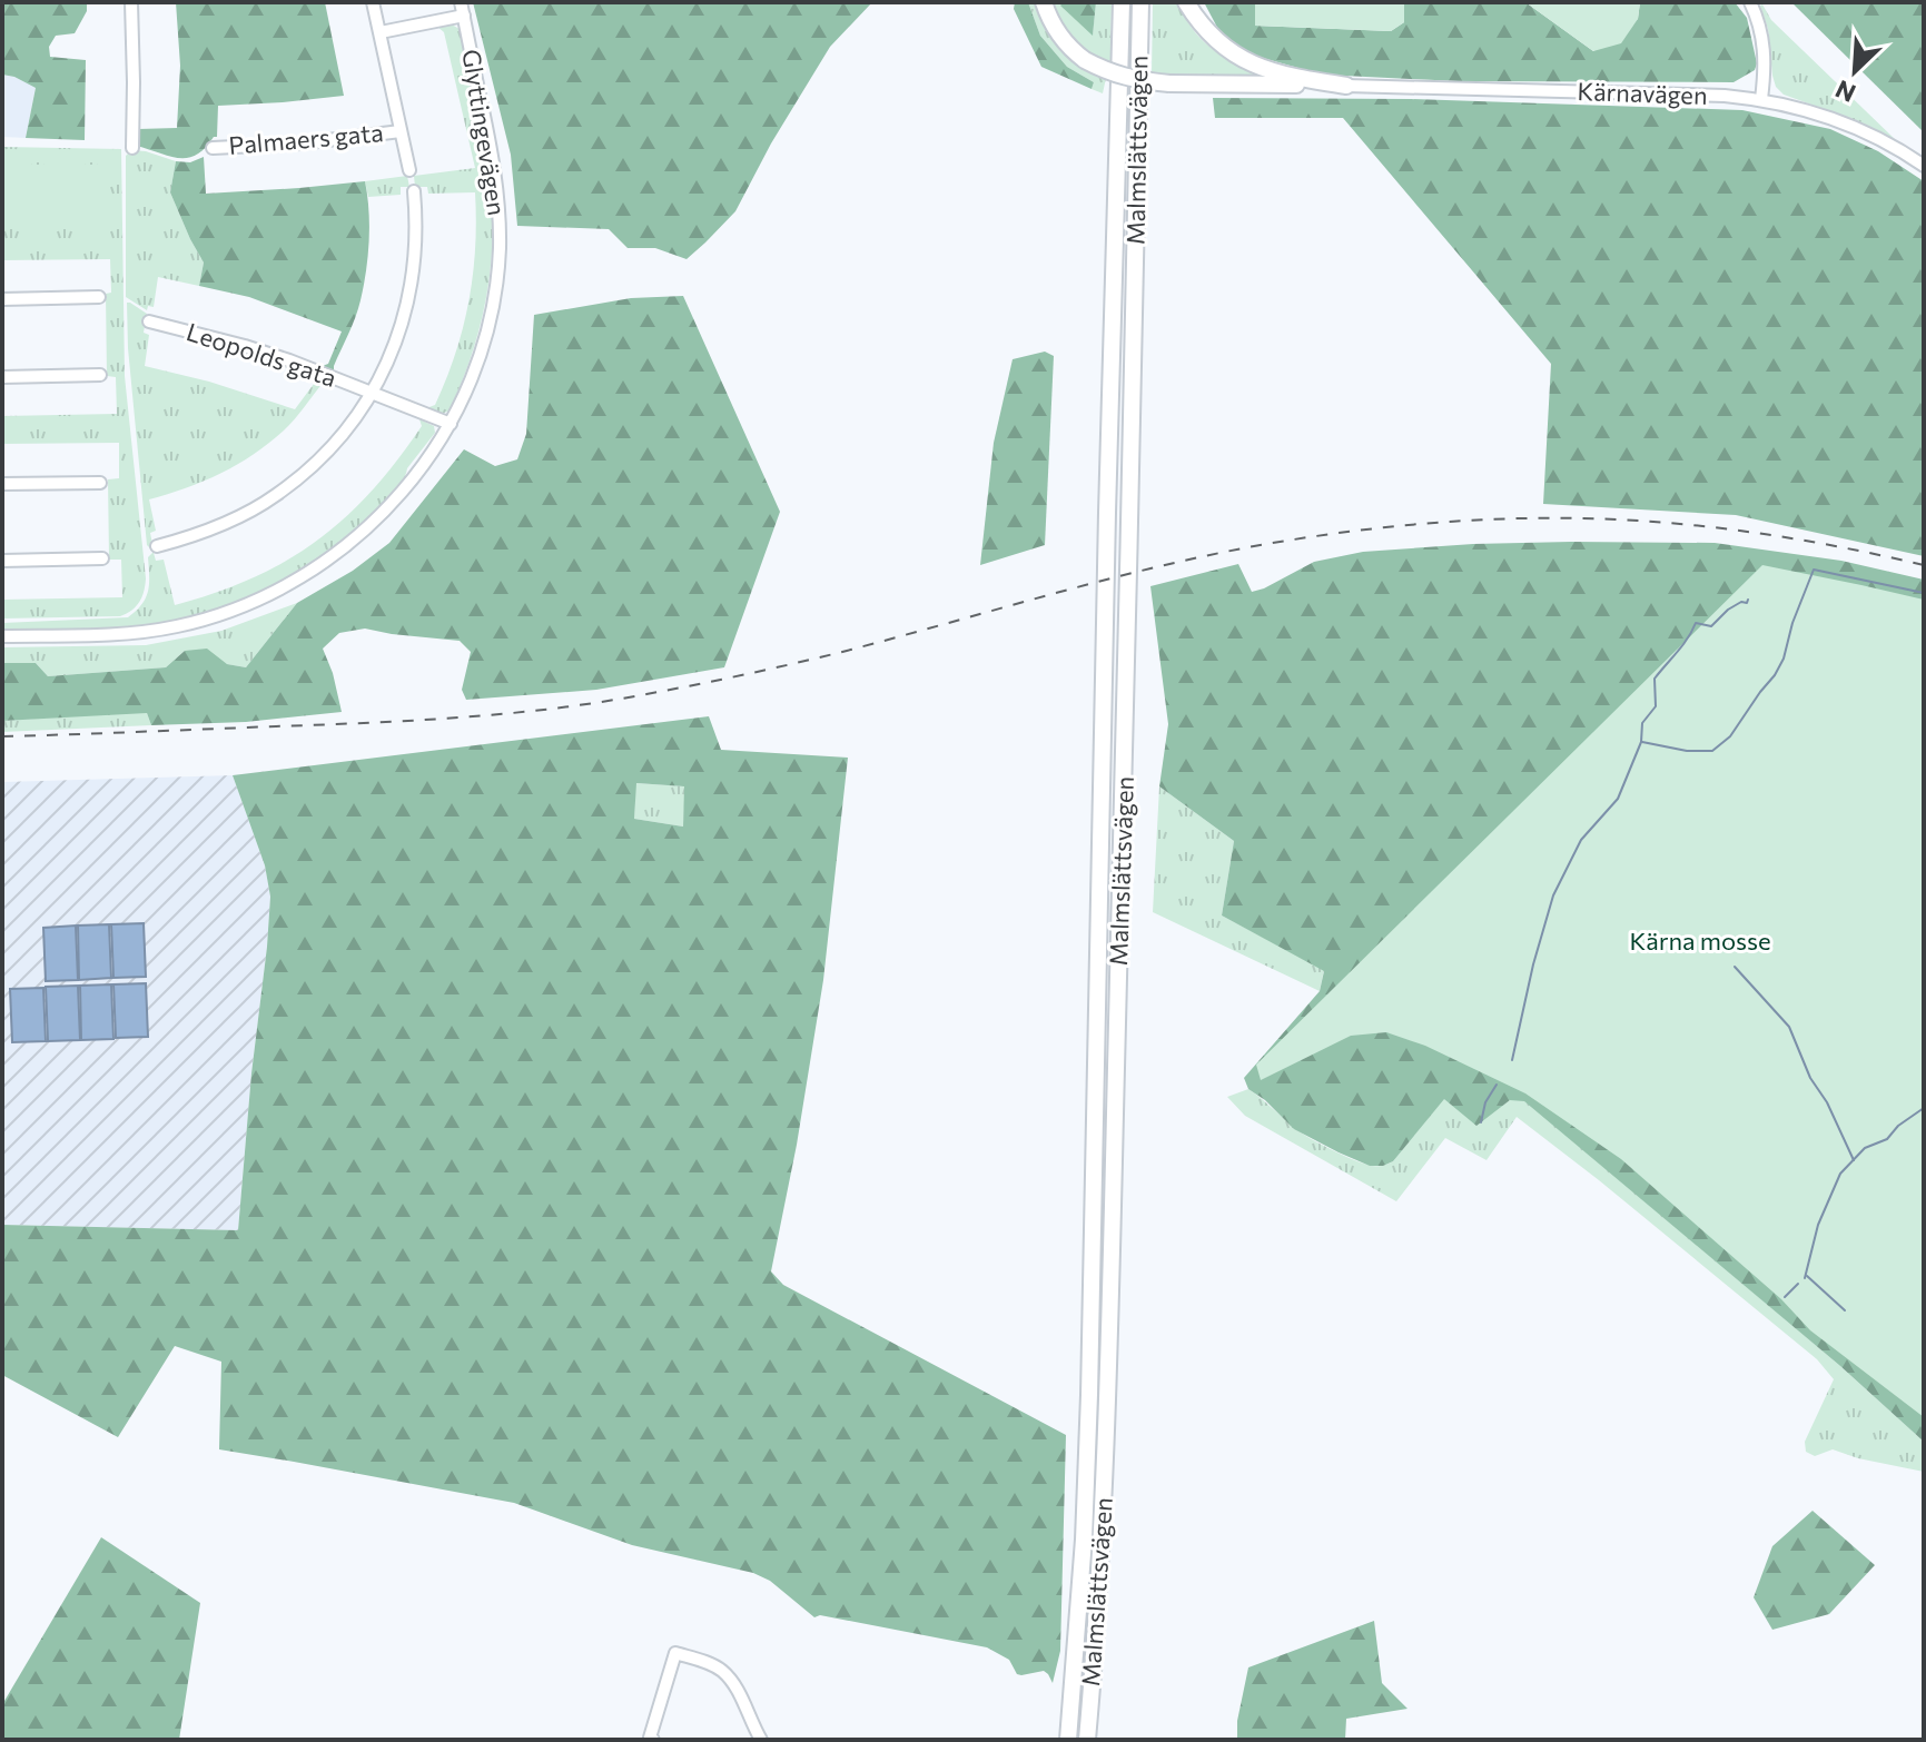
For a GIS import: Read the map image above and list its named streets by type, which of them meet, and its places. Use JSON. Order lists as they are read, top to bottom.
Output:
{
  "streets": {
    "highway": ["Malmslättsvägen"],
    "street": [
      "Kärnavägen",
      "Glyttingevägen",
      "Palmaers gata",
      "Leopolds gata"
    ]
  },
  "crossings": [
    ["Glyttingevägen", "Leopolds gata"]
  ],
  "parks": ["Kärna mosse"],
  "north": "bottom left"
}
